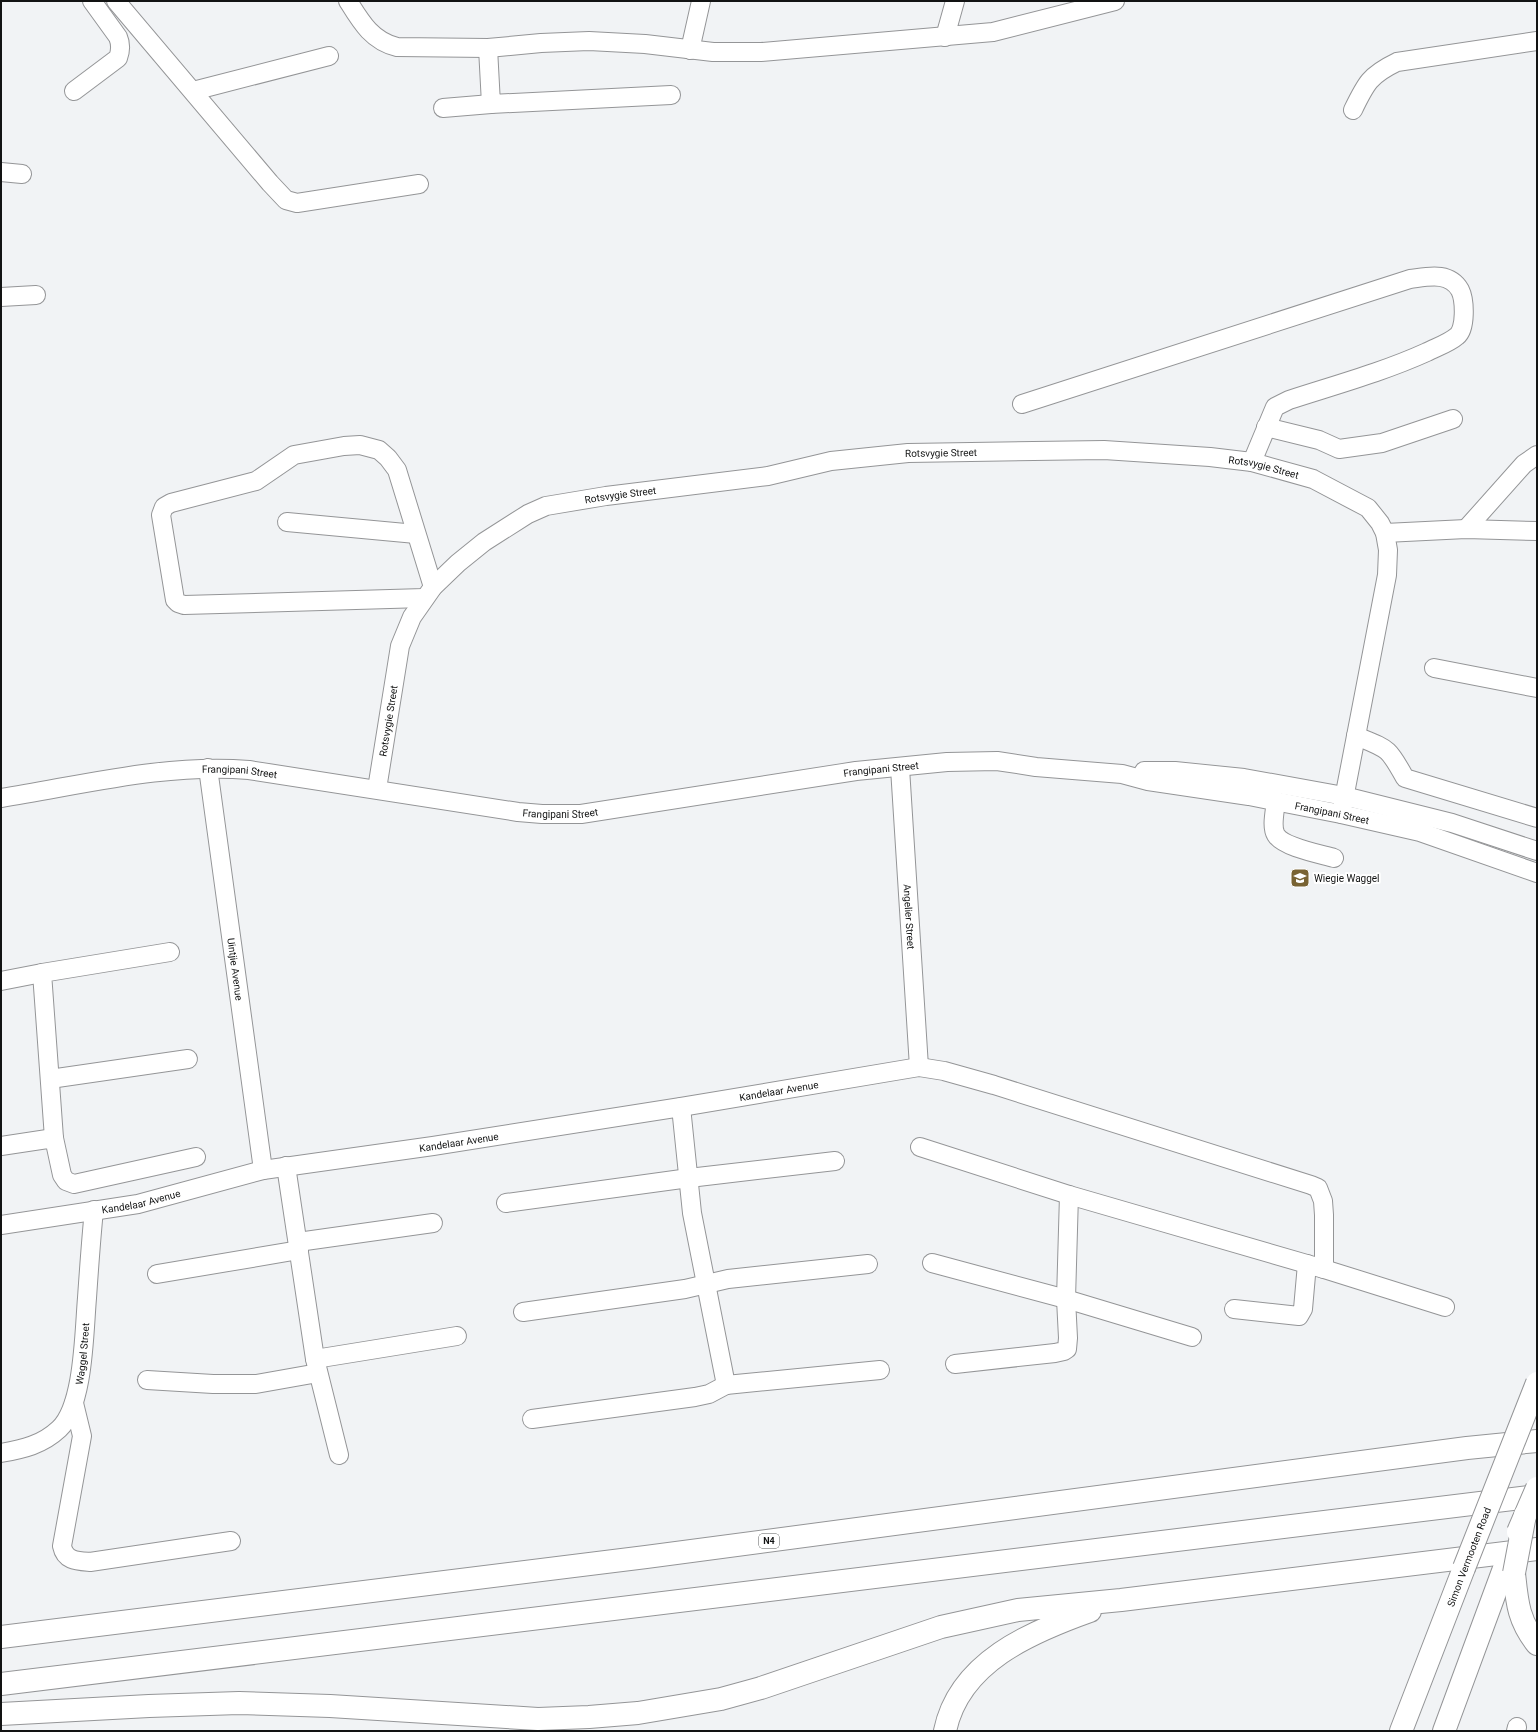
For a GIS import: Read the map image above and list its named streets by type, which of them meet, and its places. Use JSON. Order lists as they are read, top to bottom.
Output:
{
  "streets": {
    "main road": ["N4", "Simon Vermooten Road"],
    "street": [
      "Rotsvygie Street",
      "Frangipani Street",
      "Angelier Street",
      "Uintjie Avenue",
      "Kandelaar Avenue",
      "Waggel Street"
    ]
  },
  "crossings": [
    ["Rotsvygie Street", "Frangipani Street"],
    ["Frangipani Street", "Angelier Street"],
    ["Frangipani Street", "Uintjie Avenue"],
    ["Angelier Street", "Kandelaar Avenue"],
    ["Uintjie Avenue", "Kandelaar Avenue"],
    ["Kandelaar Avenue", "Waggel Street"]
  ],
  "places": {
    "school or university": ["Wiegie Waggel"]
  }
}
